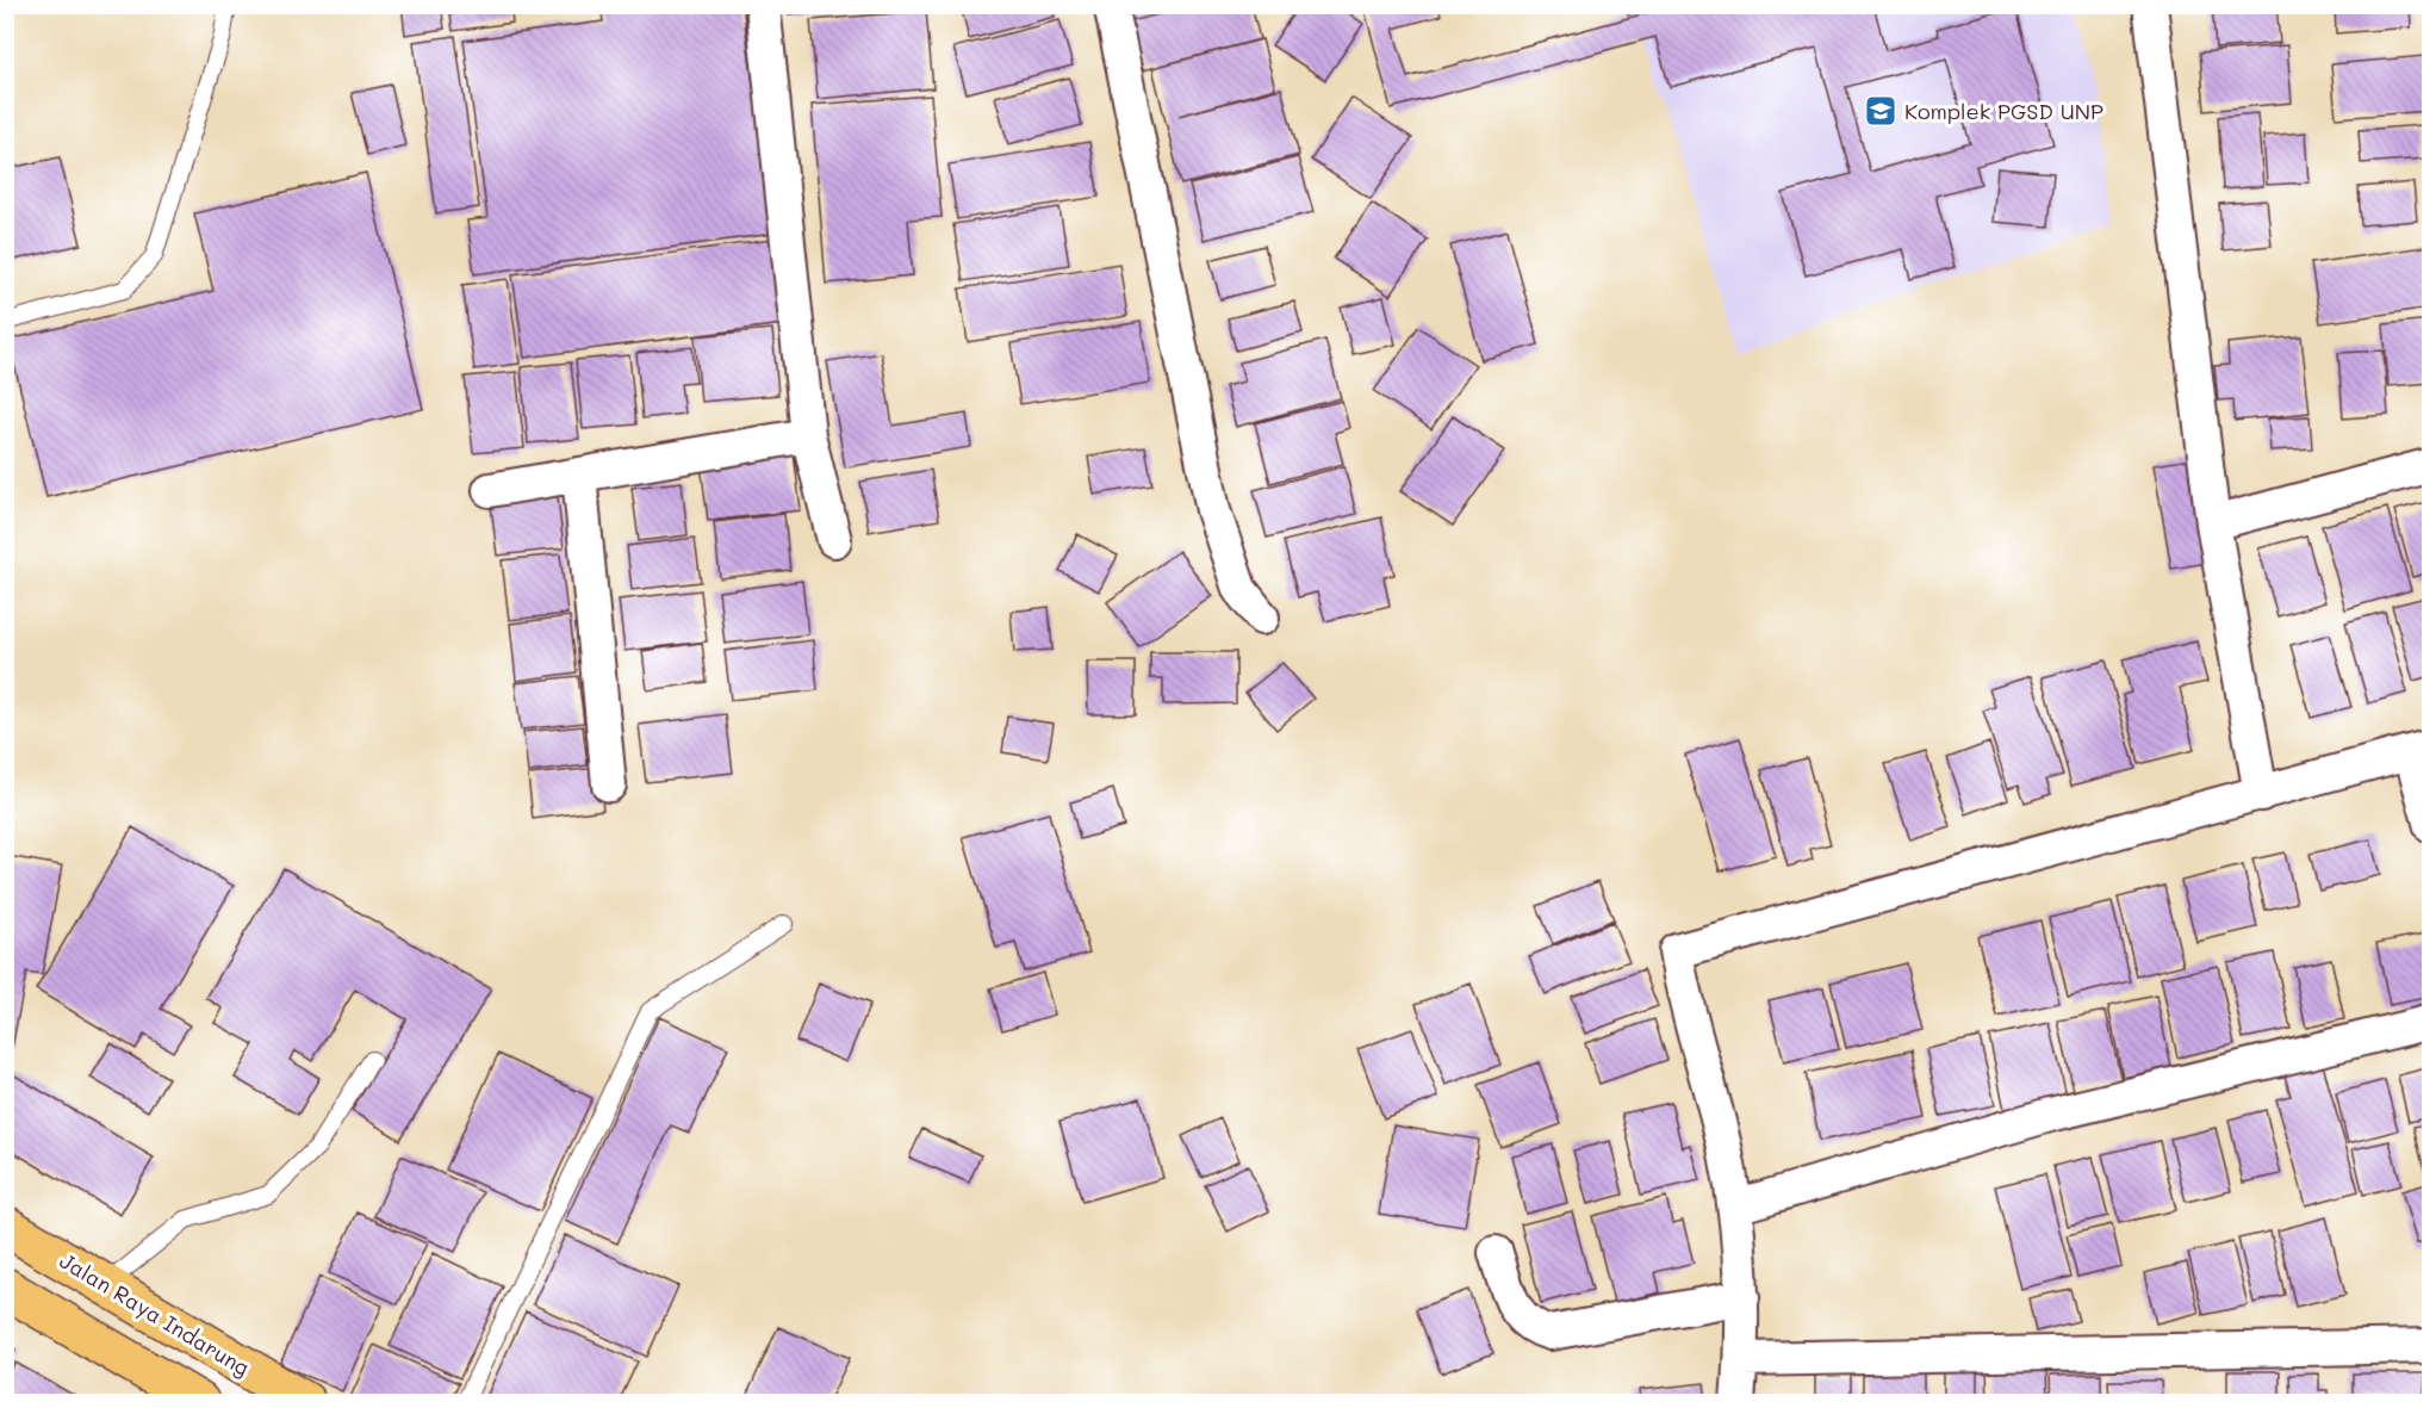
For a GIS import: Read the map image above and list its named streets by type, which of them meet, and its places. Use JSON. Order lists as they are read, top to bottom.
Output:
{
  "streets": {
    "highway": ["Jalan Raya Indarung"]
  },
  "places": {
    "school or university": ["Komplek PGSD UNP"]
  }
}
